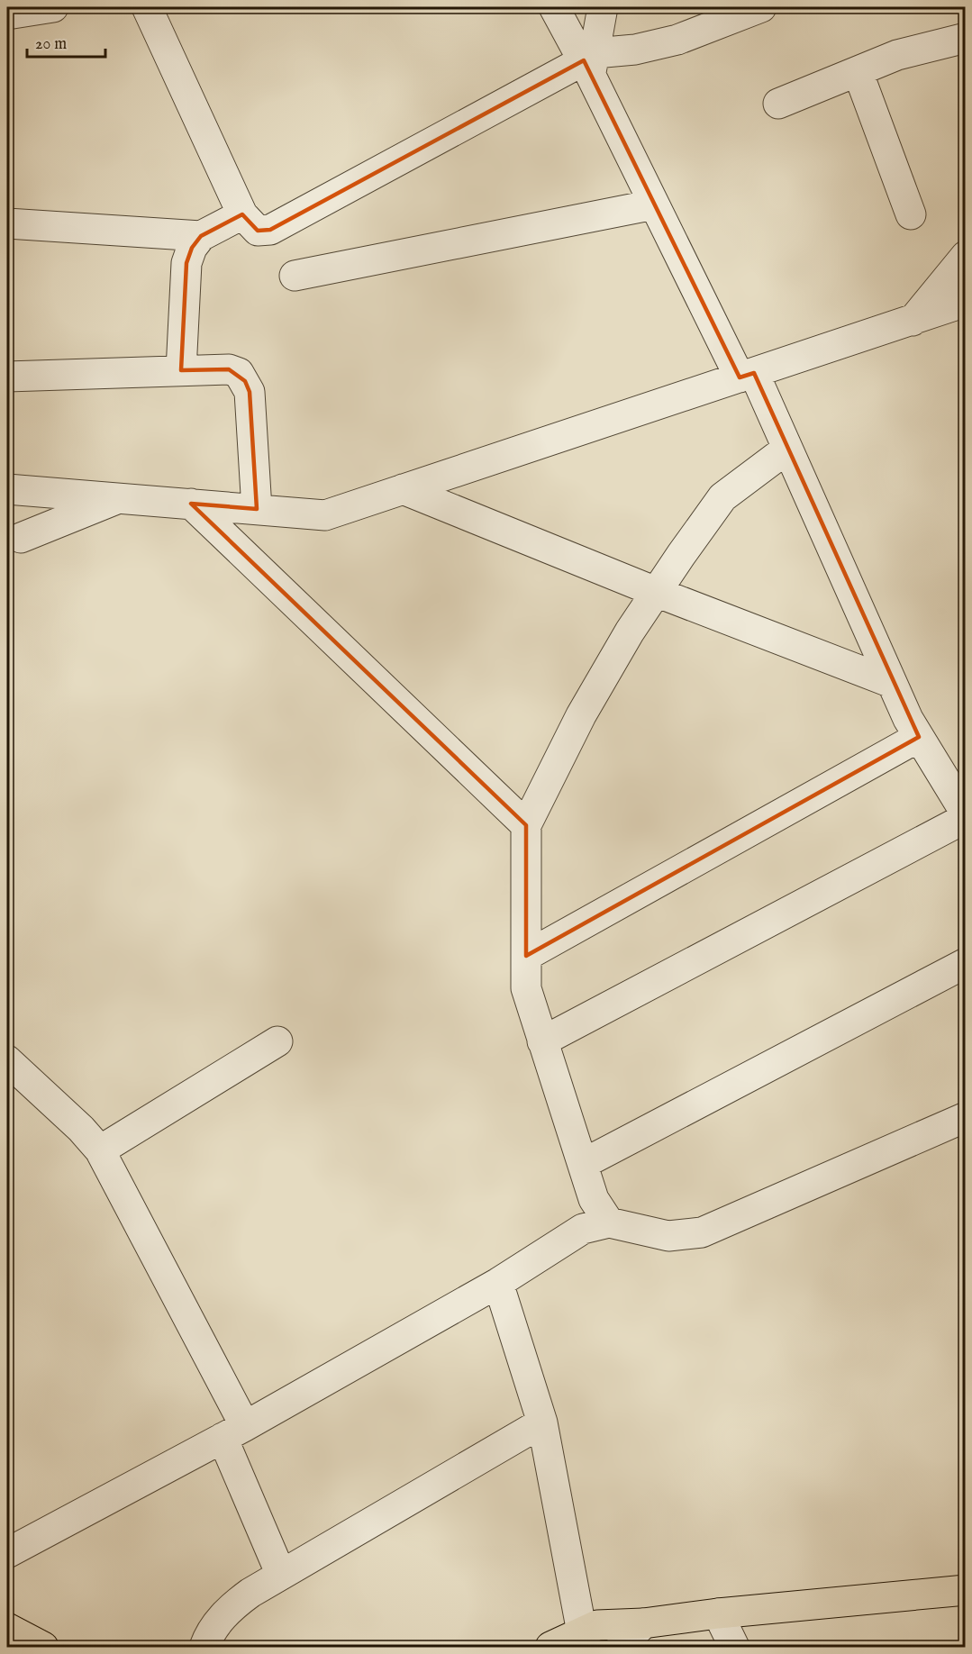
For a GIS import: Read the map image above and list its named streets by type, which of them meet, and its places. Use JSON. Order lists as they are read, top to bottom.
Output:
{
  "scale_bar": "20 m"
}
